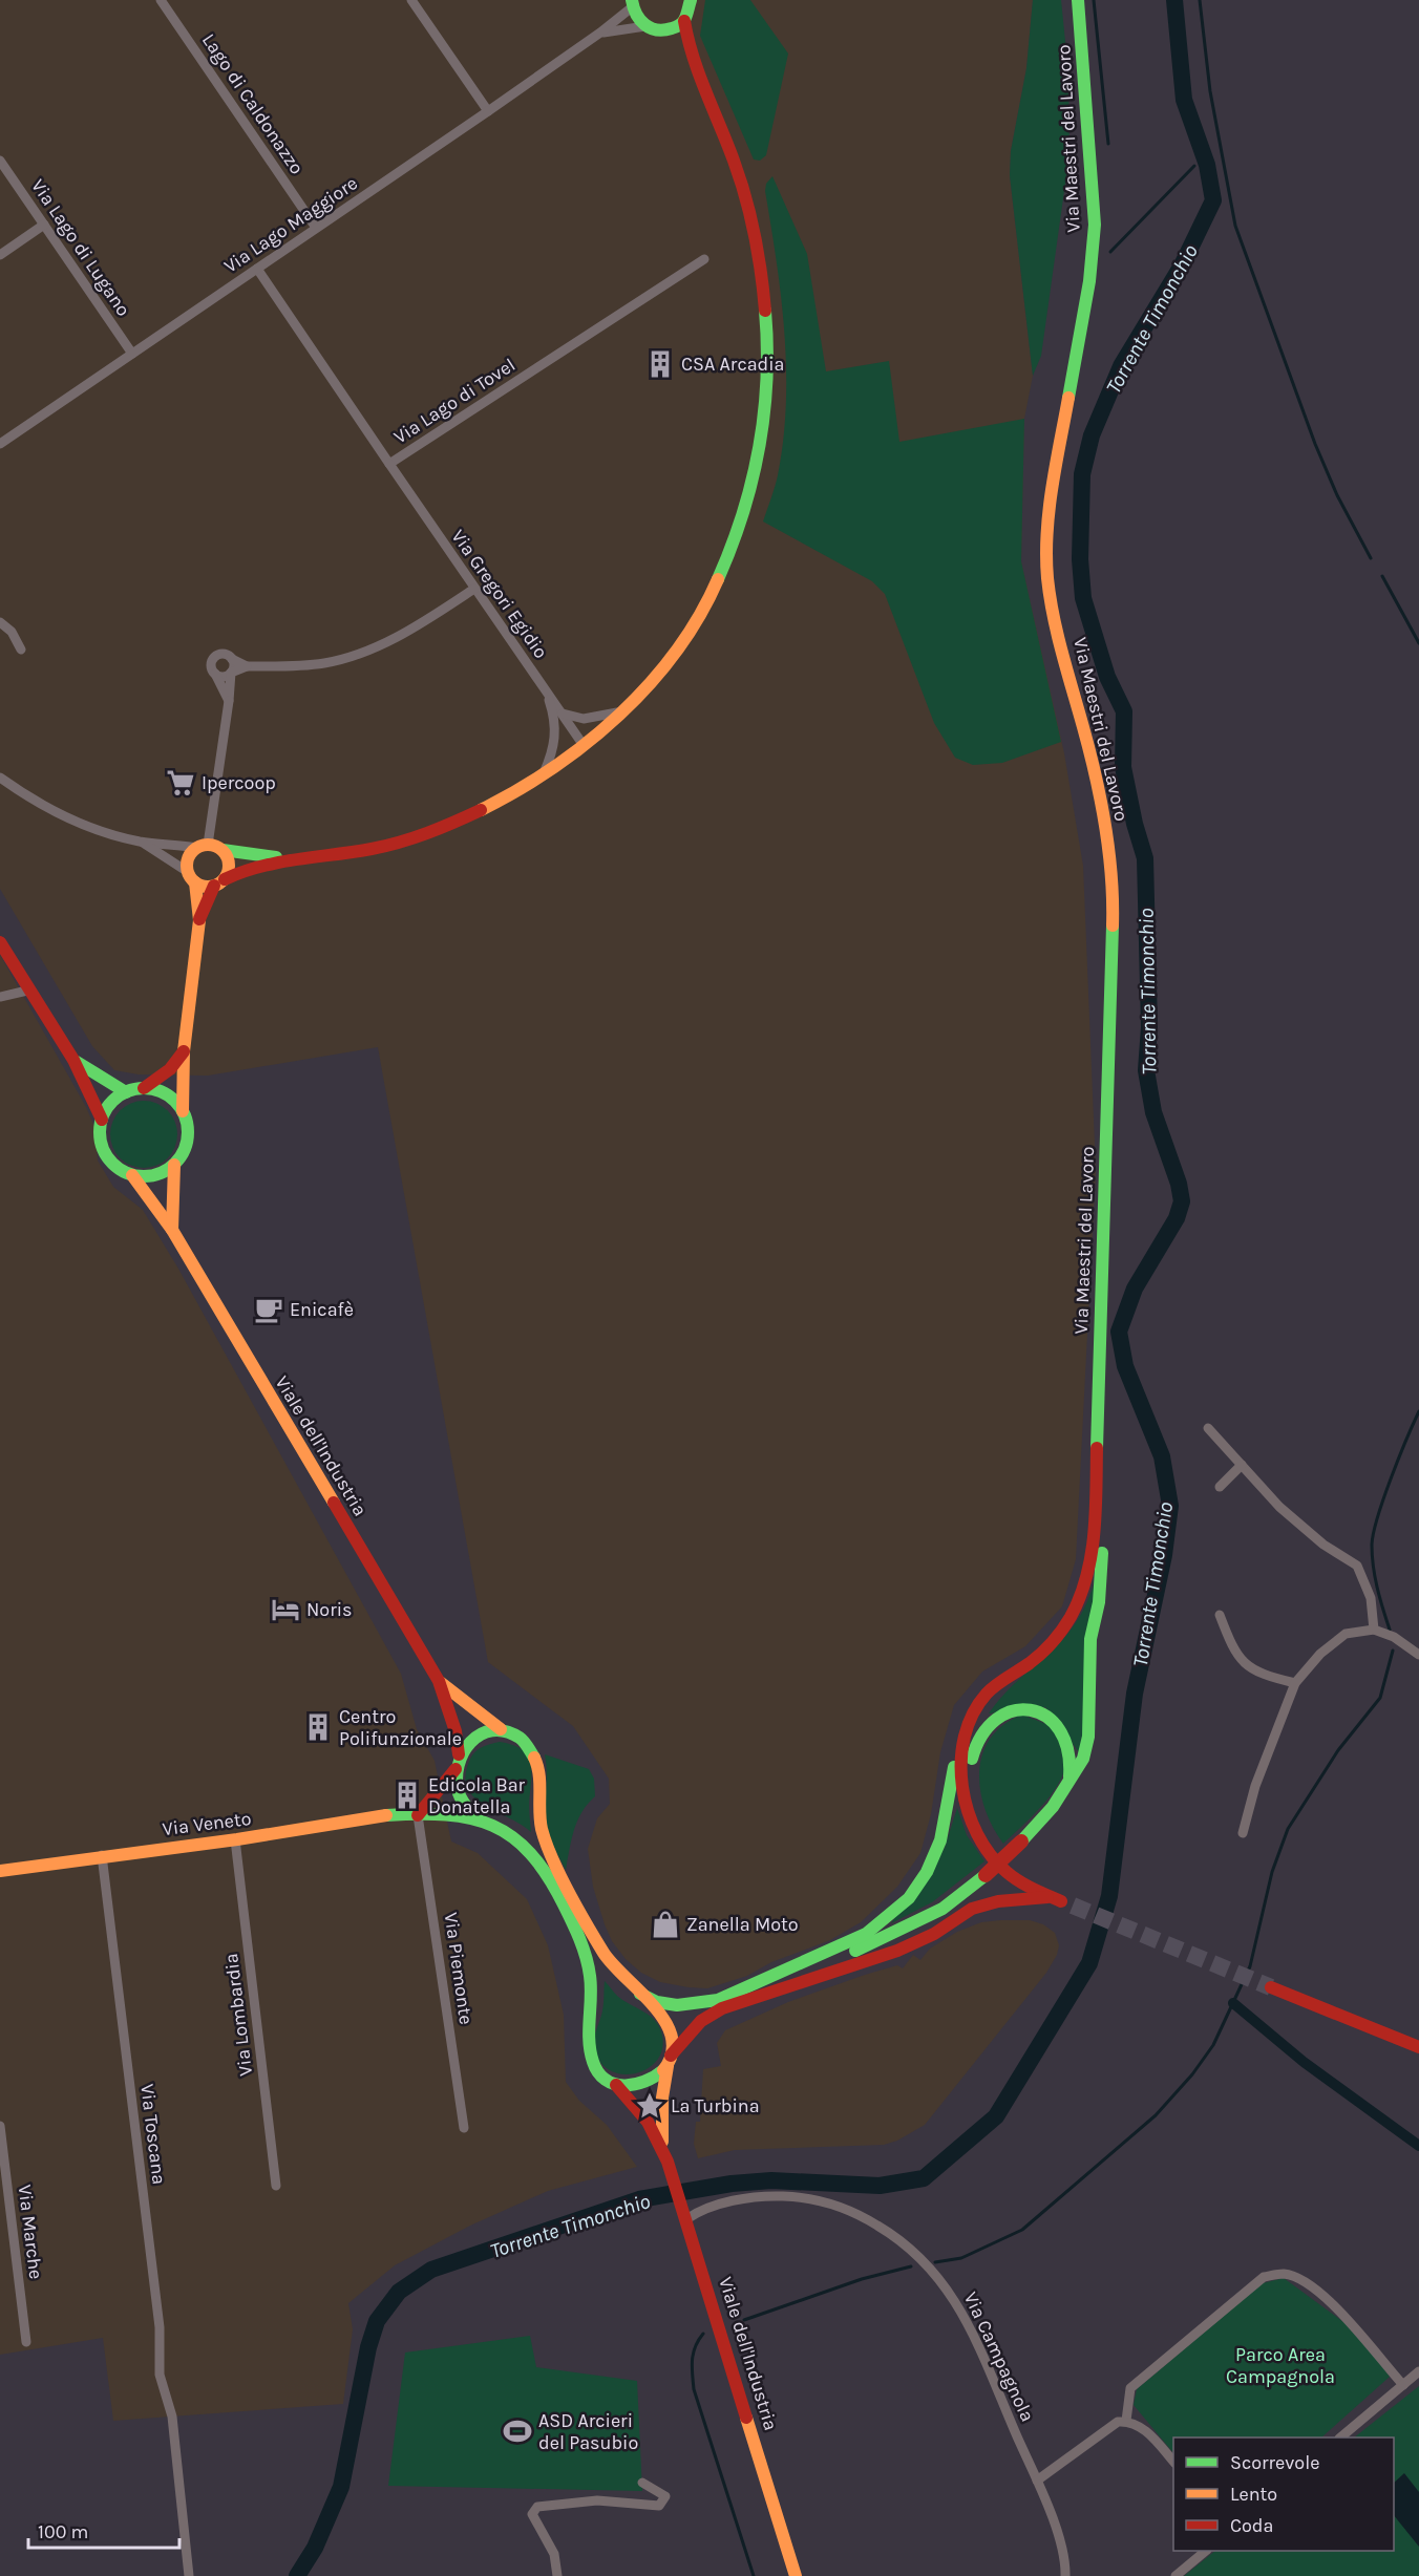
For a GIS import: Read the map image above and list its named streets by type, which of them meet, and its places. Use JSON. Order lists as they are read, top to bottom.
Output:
{
  "streets": {
    "main road": ["Via Maestri del Lavoro", "Viale dell'Industria", "Via Veneto"],
    "street": [
      "Lago di Caldonazzo",
      "Via Lago Maggiore",
      "Via Lago di Lugano",
      "Via Lago di Tovel",
      "Via Gregori Egidio",
      "Via Piemonte",
      "Via Lombardia",
      "Via Toscana",
      "Via Marche",
      "Via Campagnola"
    ]
  },
  "crossings": [
    ["Lago di Caldonazzo", "Via Lago Maggiore"],
    ["Via Lago Maggiore", "Via Lago di Lugano"],
    ["Via Lago Maggiore", "Via Lago di Tovel"],
    ["Via Lago di Tovel", "Via Gregori Egidio"],
    ["Viale dell'Industria", "Via Veneto"],
    ["Viale dell'Industria", "Via Campagnola"],
    ["Via Veneto", "Via Piemonte"],
    ["Via Veneto", "Via Lombardia"],
    ["Via Veneto", "Via Toscana"]
  ],
  "water": ["Torrente Timonchio"],
  "parks": ["Parco Area Campagnola"],
  "places": {
    "building": ["CSA Arcadia", "Centro Polifunzionale", "Edicola Bar Donatella"],
    "supermarket": ["Ipercoop"],
    "cafe": ["Enicafè"],
    "hotel": ["Noris"],
    "shop": ["Zanella Moto"],
    "place": ["La Turbina"],
    "sports": ["ASD Arcieri del Pasubio"]
  },
  "legend": ["Scorrevole", "Lento", "Coda"],
  "scale_bar": "100 m"
}
